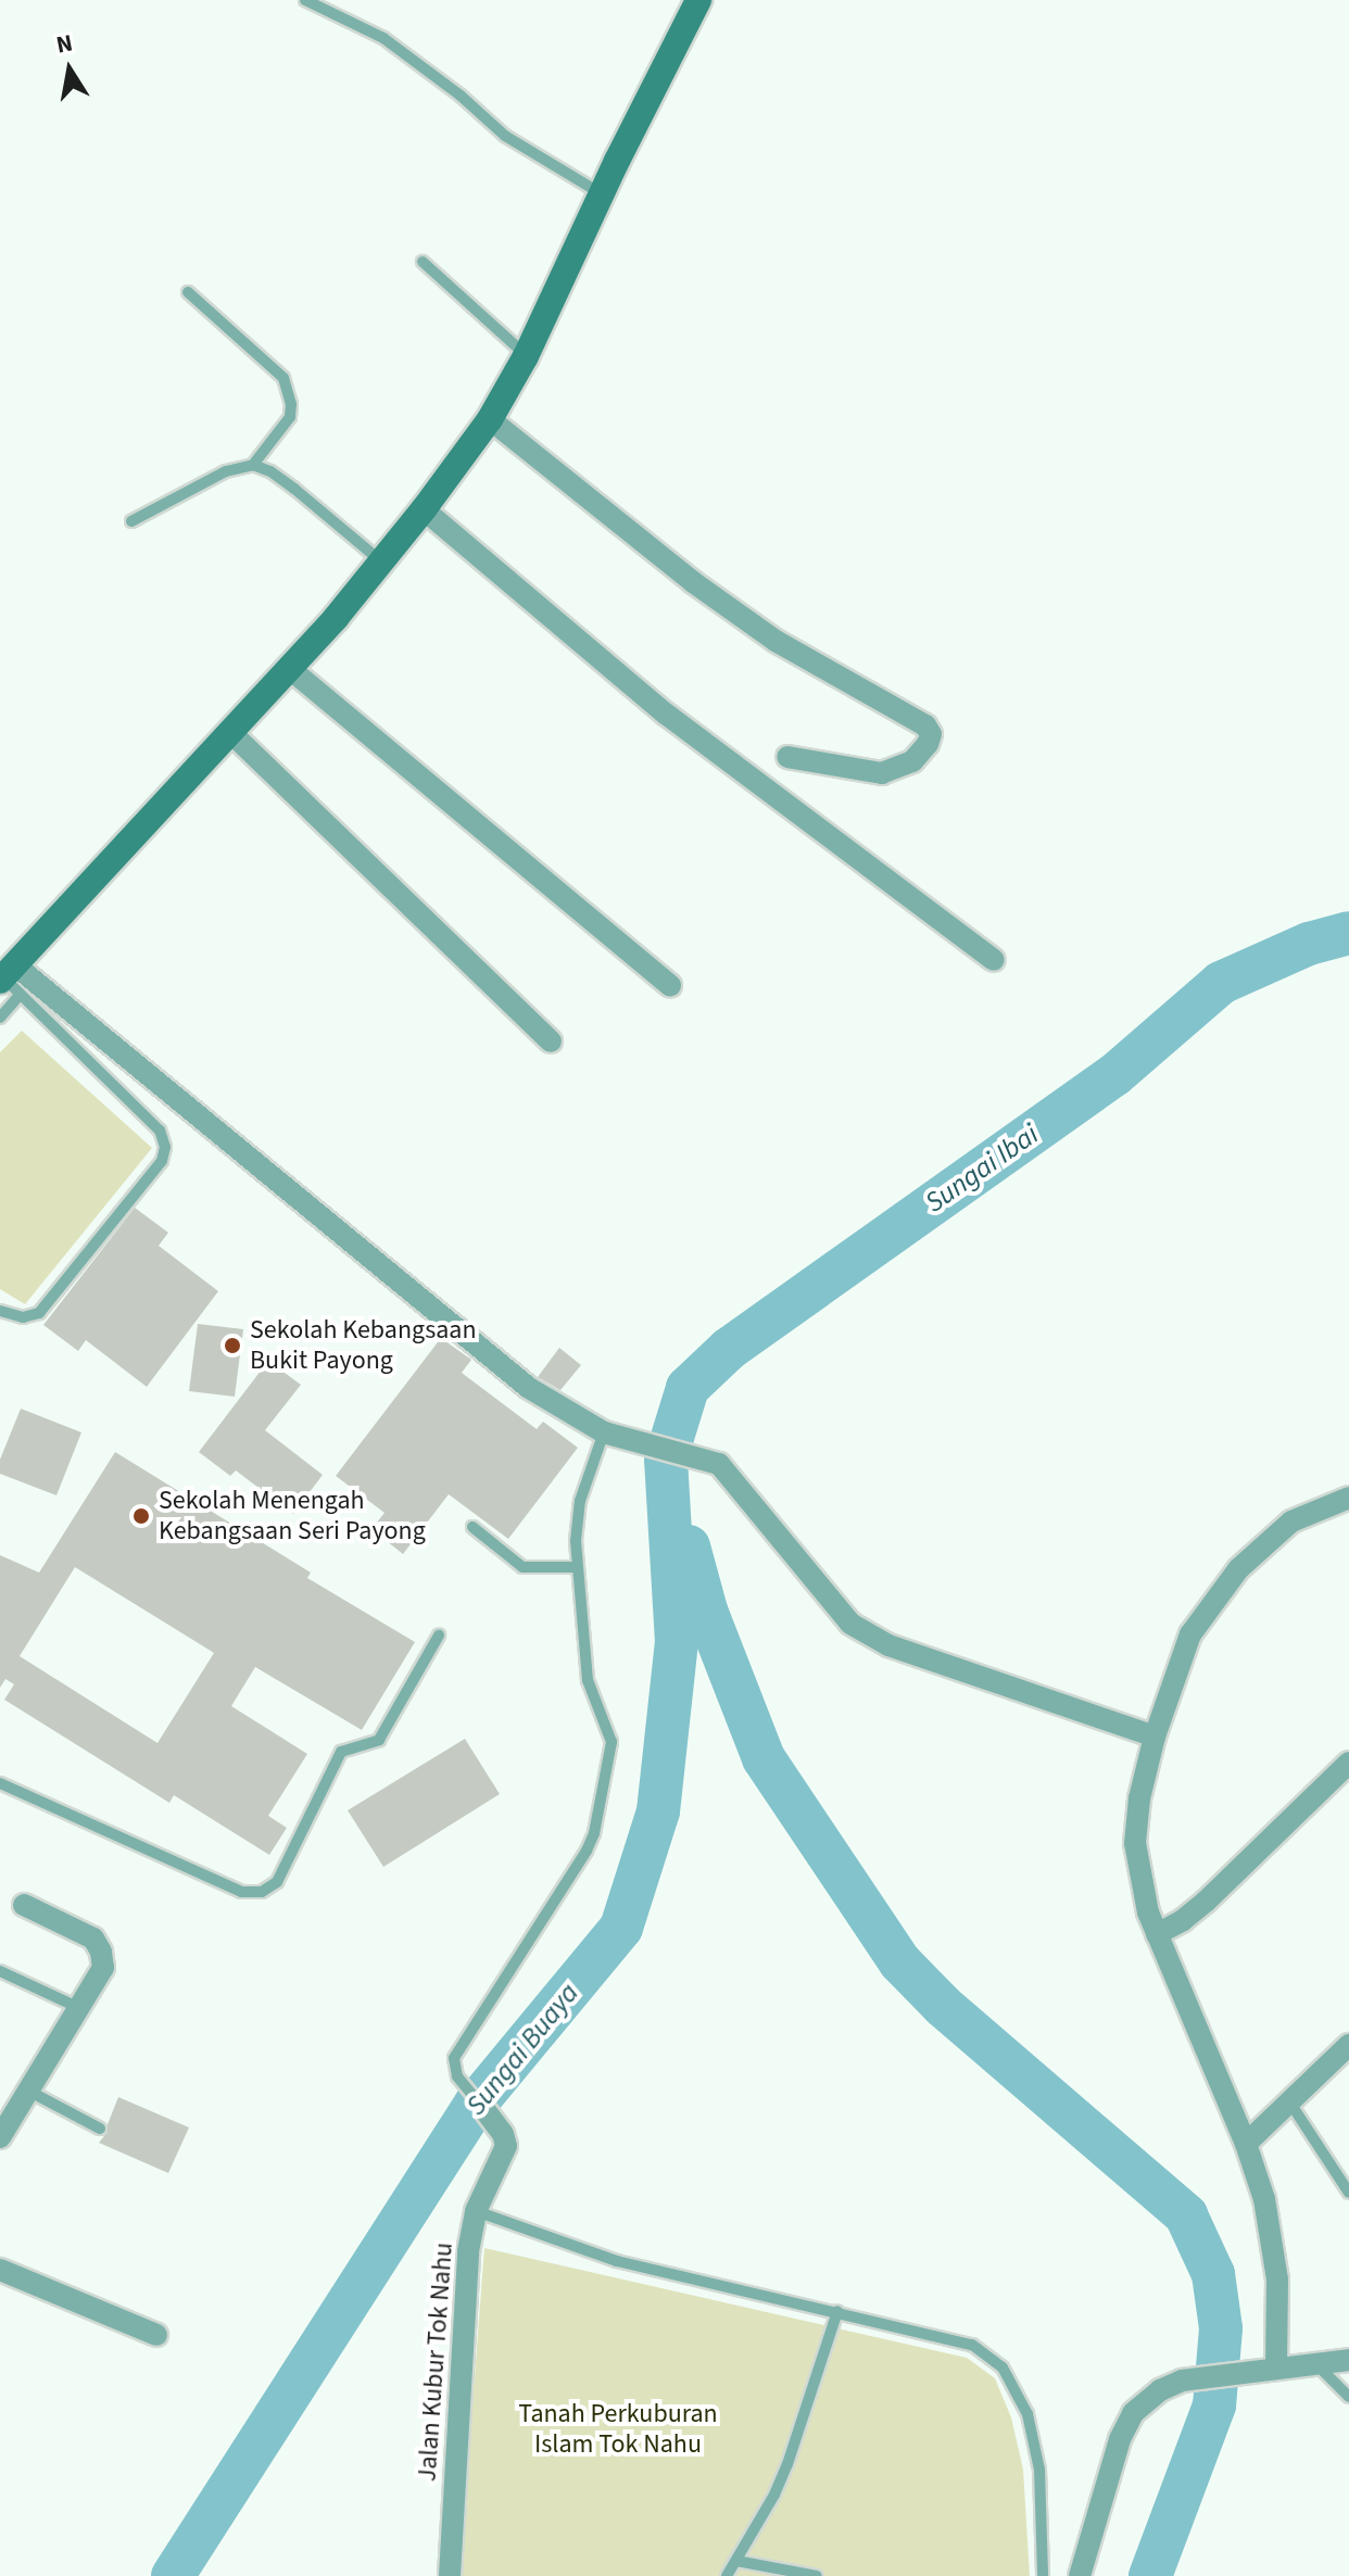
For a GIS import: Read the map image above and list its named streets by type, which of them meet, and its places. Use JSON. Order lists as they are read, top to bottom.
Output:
{
  "streets": {
    "street": ["Jalan Kubur Tok Nahu"]
  },
  "water": ["Sungai Ibai", "Sungai Buaya"],
  "parks": ["Tanah Perkuburan Islam Tok Nahu"],
  "places": ["Sekolah Kebangsaan Bukit Payong", "Sekolah Menengah Kebangsaan Seri Payong"],
  "north": "top"
}
